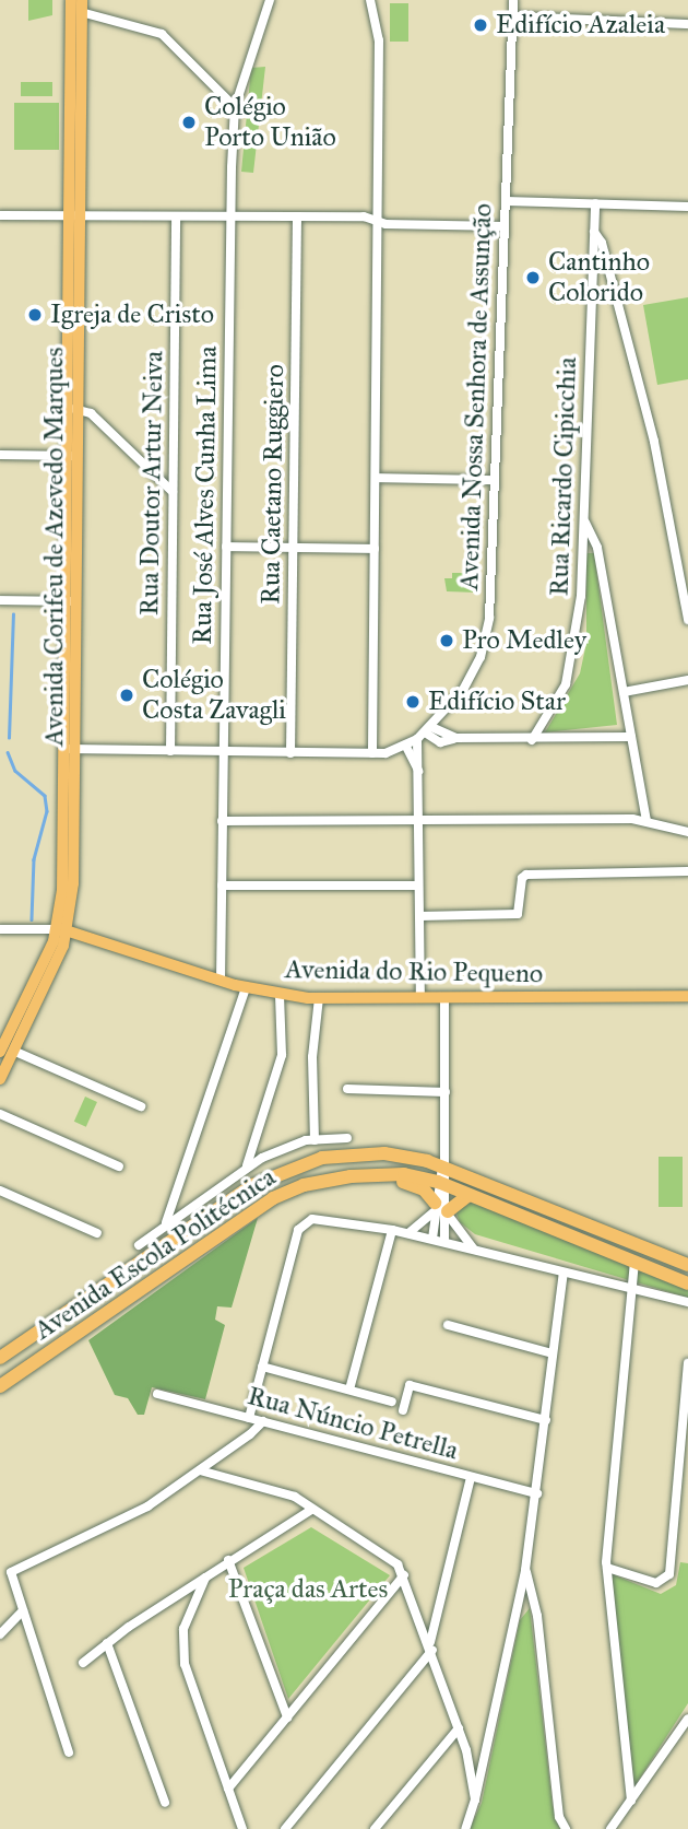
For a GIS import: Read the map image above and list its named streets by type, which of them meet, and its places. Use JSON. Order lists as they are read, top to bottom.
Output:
{
  "streets": {
    "highway": ["Avenida Escola Politécnica"],
    "main road": ["Avenida Corifeu de Azevedo Marques", "Avenida do Rio Pequeno"],
    "street": [
      "Avenida Nossa Senhora de Assunção",
      "Rua Ricardo Cipicchia",
      "Rua Doutor Artur Neiva",
      "Rua Caetano Ruggiero",
      "Rua José Alves Cunha Lima",
      "Rua Núncio Petrella"
    ]
  },
  "crossings": [
    ["Avenida Nossa Senhora de Assunção", "Rua Doutor Artur Neiva"],
    ["Avenida Nossa Senhora de Assunção", "Rua Caetano Ruggiero"],
    ["Avenida Nossa Senhora de Assunção", "Rua José Alves Cunha Lima"],
    ["Avenida Nossa Senhora de Assunção", "Avenida Corifeu de Azevedo Marques"],
    ["Rua José Alves Cunha Lima", "Avenida do Rio Pequeno"],
    ["Avenida Corifeu de Azevedo Marques", "Avenida do Rio Pequeno"]
  ],
  "parks": ["Praça das Artes"],
  "places": [
    "Edifício Azaleia",
    "Colégio Porto União",
    "Cantinho Colorido",
    "Igreja de Cristo",
    "Pro Medley",
    "Colégio Costa Zavagli",
    "Edifício Star"
  ]
}
